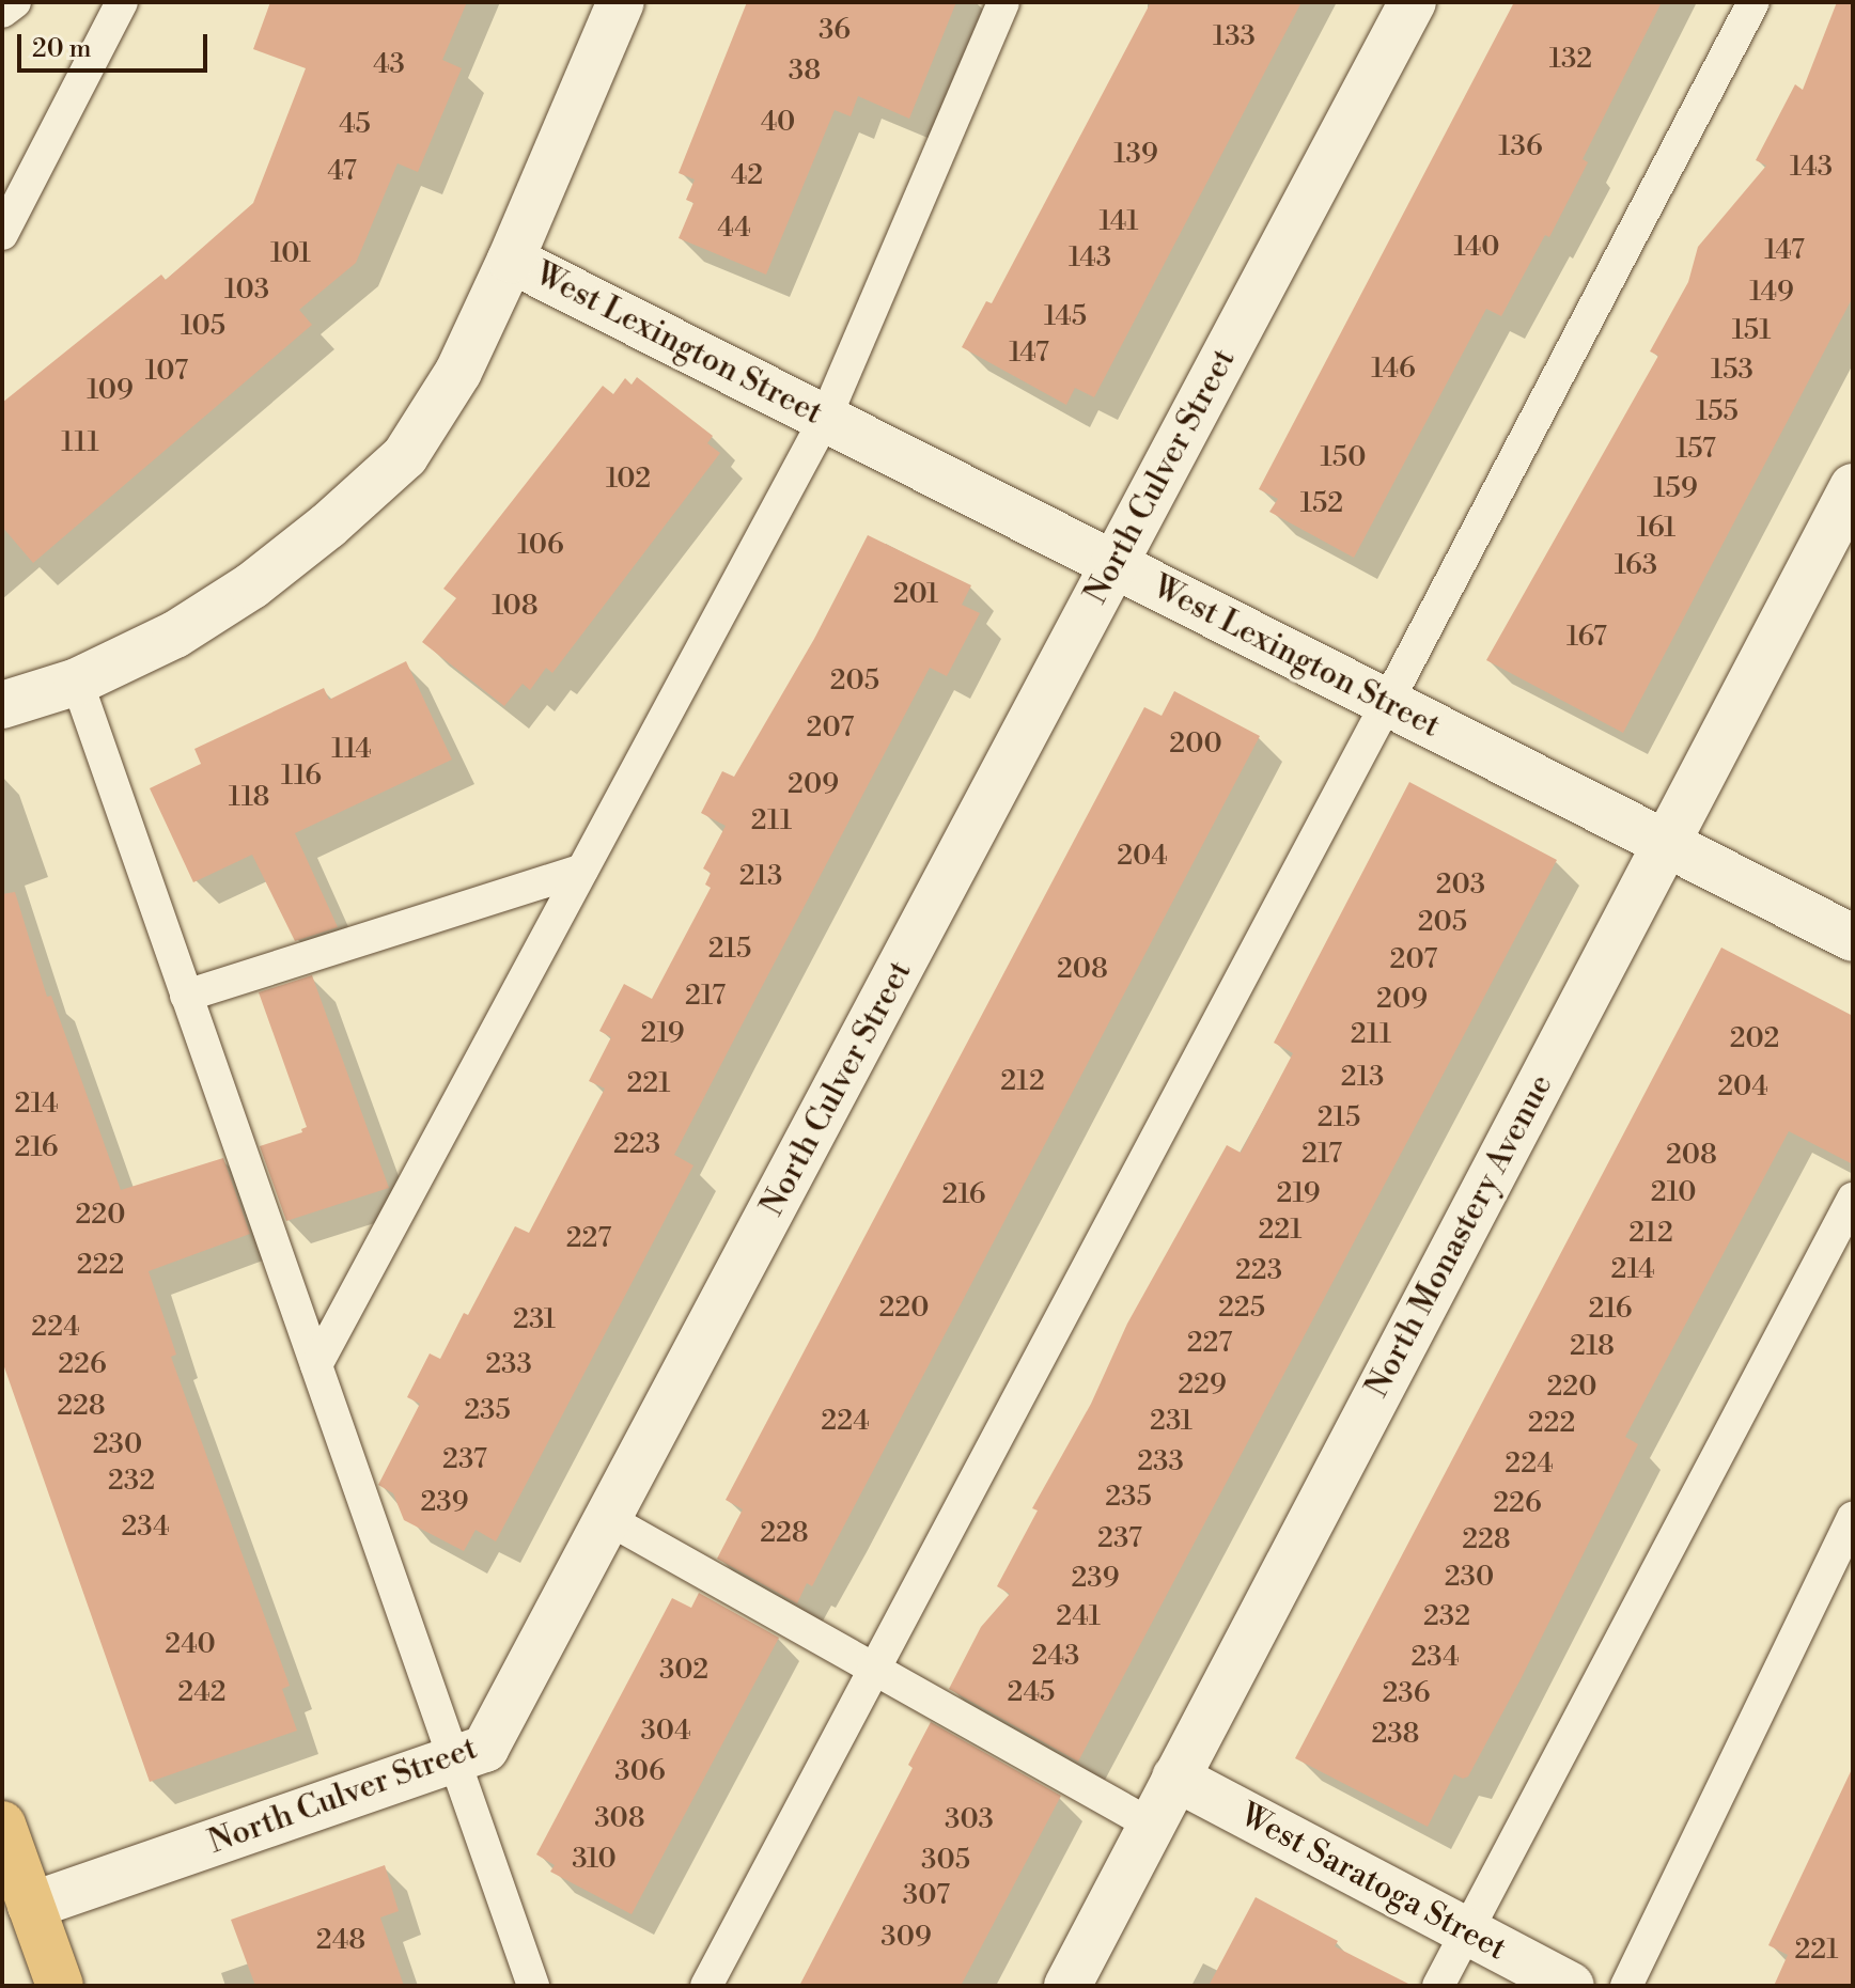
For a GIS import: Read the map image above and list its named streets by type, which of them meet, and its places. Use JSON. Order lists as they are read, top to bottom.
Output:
{
  "streets": {
    "street": [
      "West Lexington Street",
      "North Culver Street",
      "North Monastery Avenue",
      "West Saratoga Street"
    ]
  },
  "crossings": [
    ["West Lexington Street", "North Culver Street"],
    ["West Lexington Street", "North Monastery Avenue"],
    ["North Monastery Avenue", "West Saratoga Street"]
  ],
  "house_numbers": [
    "36",
    "133",
    "132",
    "43",
    "38",
    "40",
    "45",
    "136",
    "139",
    "143",
    "47",
    "42",
    "141",
    "44",
    "140",
    "147",
    "101",
    "143",
    "103",
    "149",
    "145",
    "105",
    "151",
    "147",
    "146",
    "153",
    "107",
    "109",
    "155",
    "111",
    "157",
    "150",
    "102",
    "159",
    "152",
    "161",
    "106",
    "163",
    "201",
    "108",
    "167",
    "205",
    "207",
    "200",
    "114",
    "116",
    "209",
    "118",
    "211",
    "204",
    "213",
    "203",
    "205",
    "215",
    "207",
    "208",
    "217",
    "209",
    "219",
    "211",
    "202",
    "213",
    "212",
    "221",
    "204",
    "214",
    "215",
    "223",
    "216",
    "217",
    "208",
    "210",
    "219",
    "216",
    "220",
    "221",
    "212",
    "227",
    "222",
    "214",
    "223",
    "220",
    "225",
    "216",
    "231",
    "224",
    "227",
    "218",
    "226",
    "233",
    "229",
    "220",
    "228",
    "235",
    "224",
    "231",
    "222",
    "230",
    "237",
    "233",
    "224",
    "232",
    "235",
    "239",
    "226",
    "234",
    "228",
    "237",
    "228",
    "230",
    "239",
    "241",
    "232",
    "240",
    "243",
    "234",
    "302",
    "242",
    "245",
    "236",
    "304",
    "238",
    "306",
    "308",
    "303",
    "310",
    "305",
    "307",
    "309",
    "248",
    "221"
  ],
  "scale_bar": "20 m"
}
